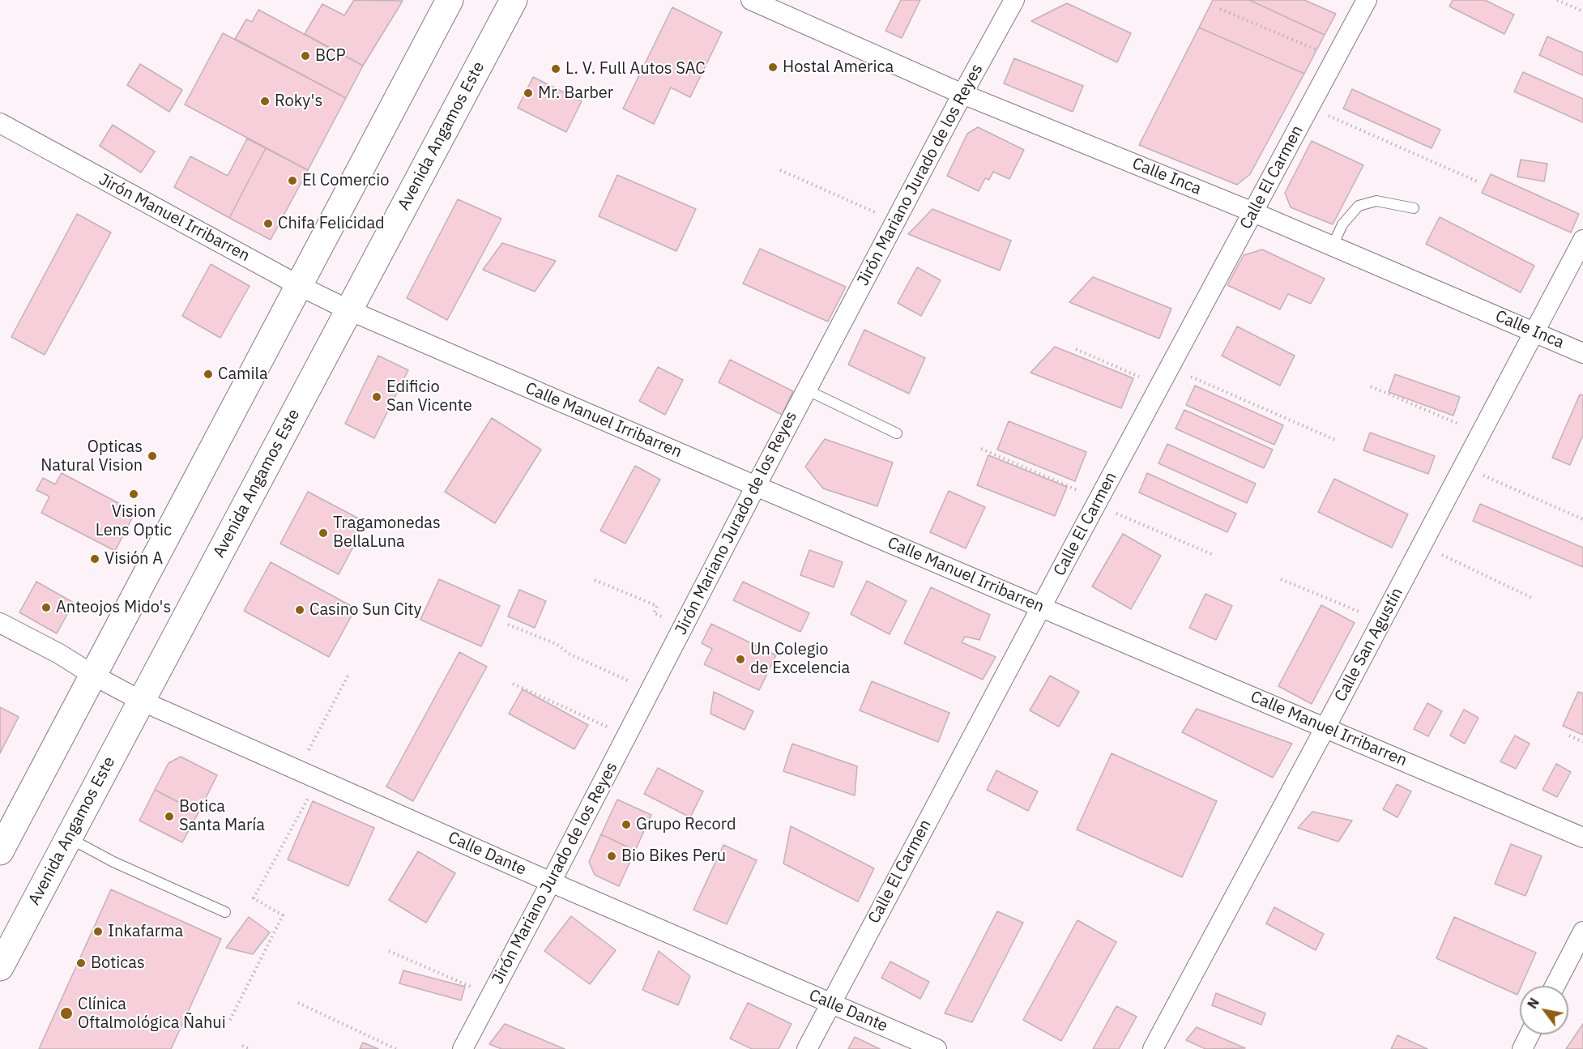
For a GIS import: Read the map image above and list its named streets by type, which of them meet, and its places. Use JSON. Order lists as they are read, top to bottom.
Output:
{
  "streets": {
    "main road": ["Avenida Angamos Este"],
    "street": [
      "Jirón Mariano Jurado de los Reyes",
      "Calle Inca",
      "Calle El Carmen",
      "Jirón Manuel Irribarren",
      "Calle Manuel Irribarren",
      "Calle San Agustín",
      "Calle Dante"
    ]
  },
  "crossings": [
    ["Avenida Angamos Este", "Jirón Manuel Irribarren"],
    ["Avenida Angamos Este", "Calle Manuel Irribarren"],
    ["Avenida Angamos Este", "Calle Dante"],
    ["Jirón Mariano Jurado de los Reyes", "Calle Inca"],
    ["Jirón Mariano Jurado de los Reyes", "Calle Manuel Irribarren"],
    ["Jirón Mariano Jurado de los Reyes", "Calle Dante"],
    ["Calle Inca", "Calle El Carmen"],
    ["Calle Inca", "Calle San Agustín"],
    ["Calle El Carmen", "Calle Manuel Irribarren"],
    ["Calle El Carmen", "Calle Dante"],
    ["Jirón Manuel Irribarren", "Calle Manuel Irribarren"],
    ["Calle Manuel Irribarren", "Calle San Agustín"]
  ],
  "places": [
    "BCP",
    "Hostal America",
    "L. V. Full Autos SAC",
    "Mr. Barber",
    "Roky's",
    "El Comercio",
    "Chifa Felicidad",
    "Camila",
    "Edificio San Vicente",
    "Opticas Natural Vision",
    "Vision Lens Optic",
    "Tragamonedas BellaLuna",
    "Visión A",
    "Anteojos Mido's",
    "Casino Sun City",
    "Un Colegio de Excelencia",
    "Botica Santa María",
    "Grupo Record",
    "Bio Bikes Peru",
    "Inkafarma",
    "Boticas",
    "Clínica Oftalmológica Ñahui"
  ],
  "north": "top left"
}
